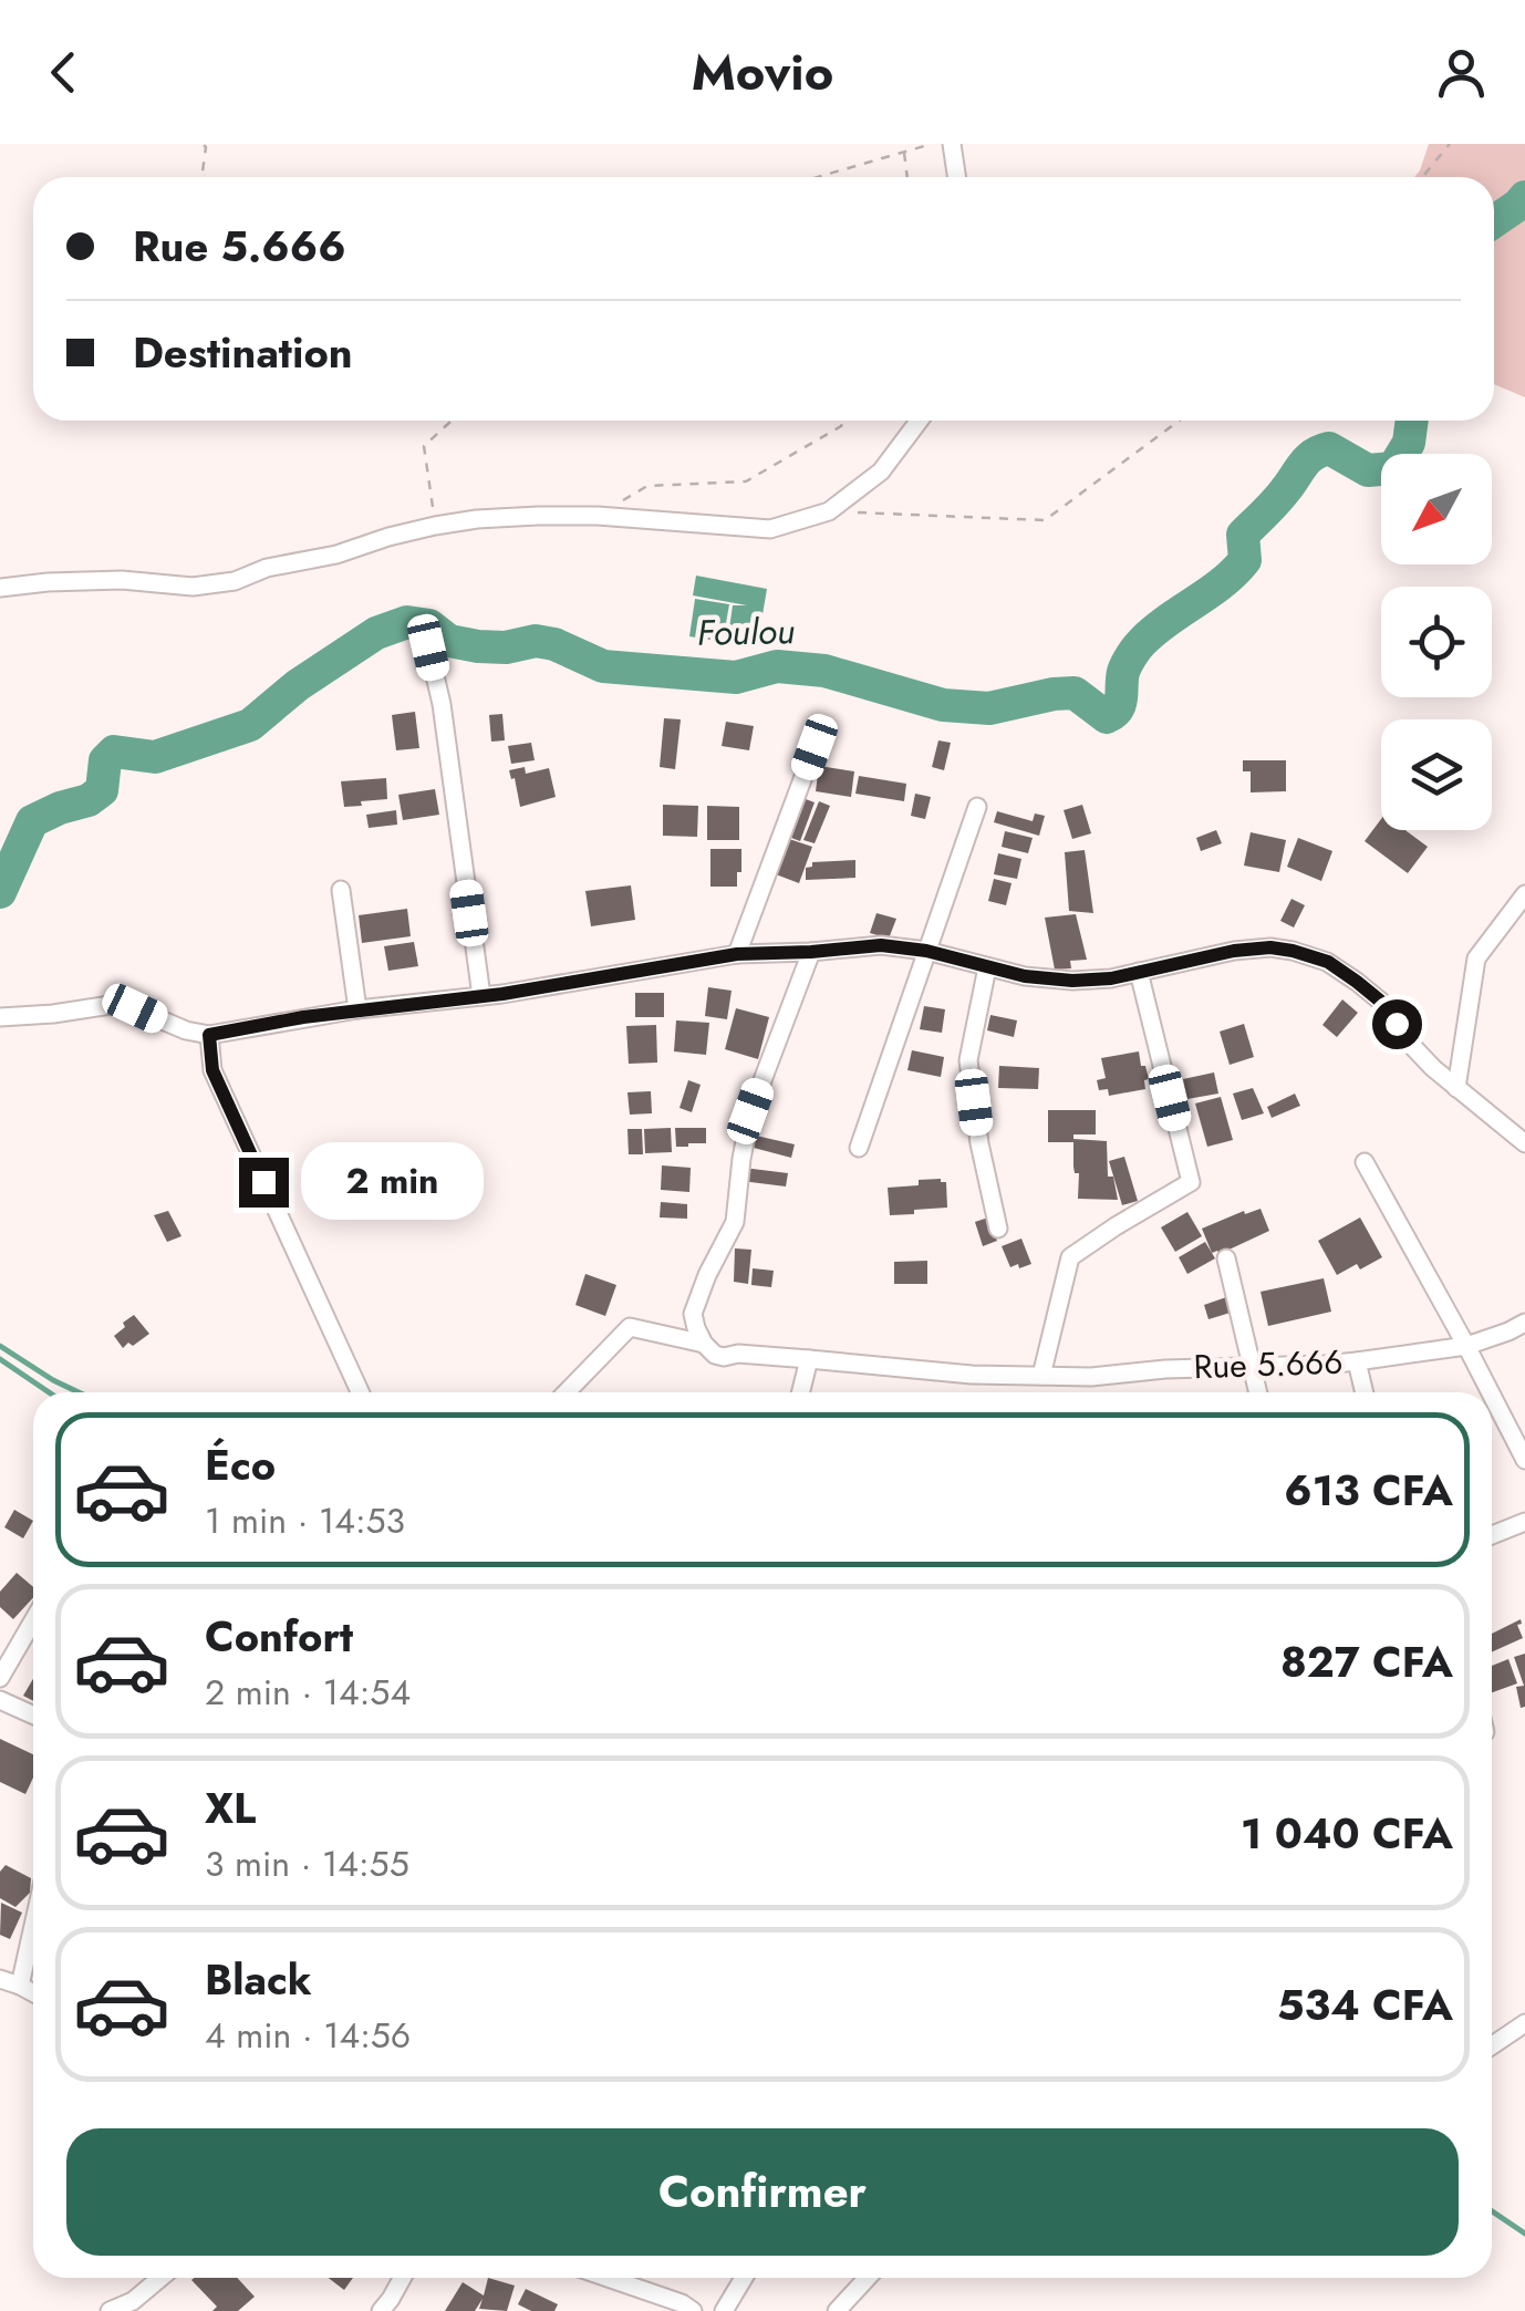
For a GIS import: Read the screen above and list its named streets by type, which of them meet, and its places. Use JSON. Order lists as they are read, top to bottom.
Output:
{
  "streets": {
    "street": ["Rue 5.666"]
  },
  "water": ["Foulou"],
  "north": "bottom left",
  "page": {
    "header": "Movio",
    "banner": ["Rue 5.666", "Destination"],
    "bubble": "2 min",
    "list": [
      {
        "name": "Éco",
        "note": "1 min · 14:53",
        "value": "613 CFA"
      },
      {
        "name": "Confort",
        "note": "2 min · 14:54",
        "value": "827 CFA"
      },
      {
        "name": "XL",
        "note": "3 min · 14:55",
        "value": "1 040 CFA"
      },
      {
        "name": "Black",
        "note": "4 min · 14:56",
        "value": "534 CFA"
      }
    ],
    "buttons": "Confirmer"
  }
}
